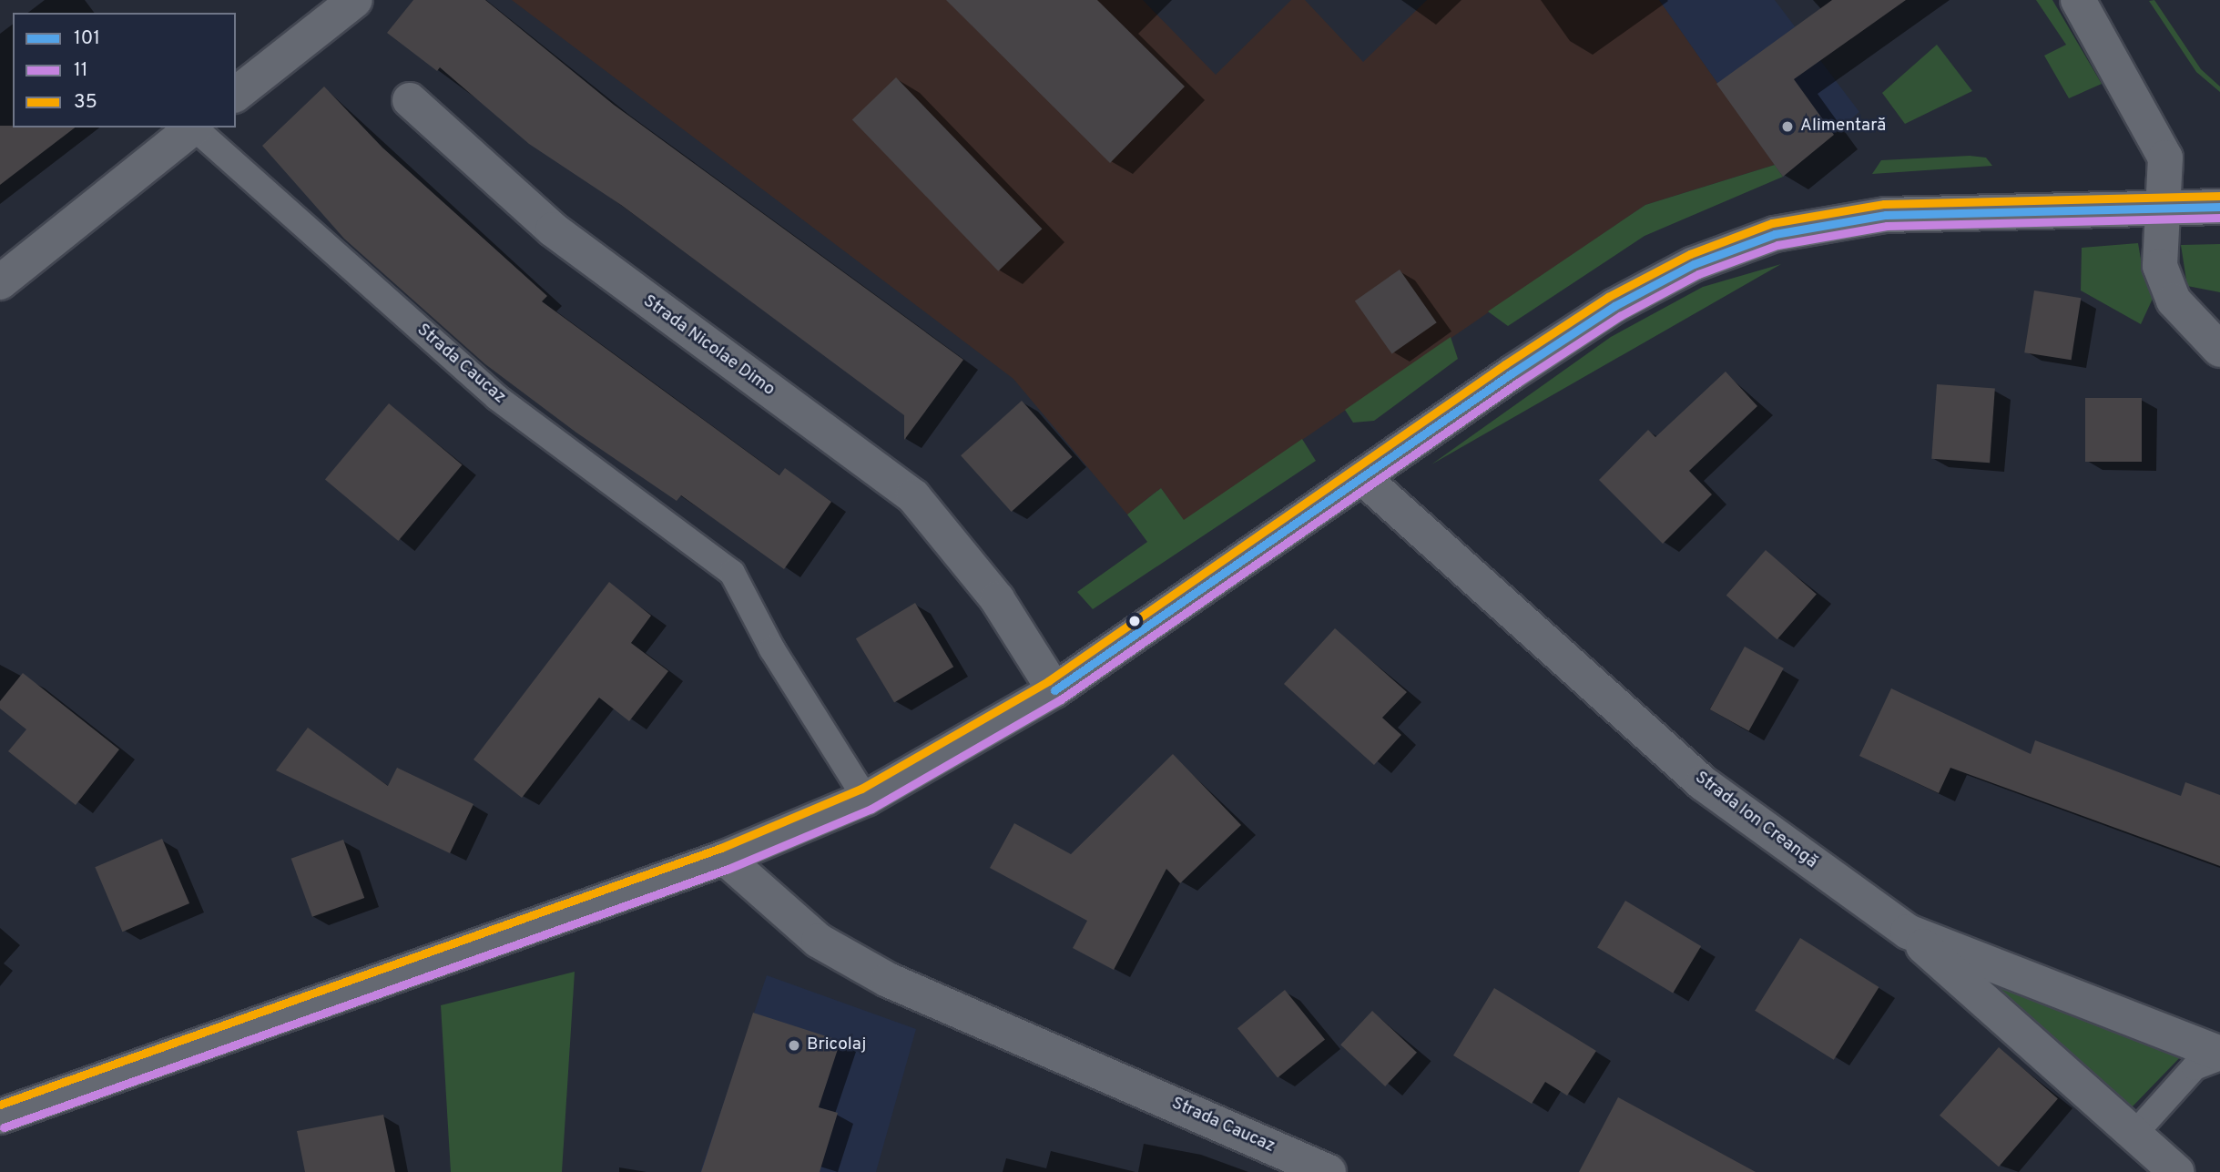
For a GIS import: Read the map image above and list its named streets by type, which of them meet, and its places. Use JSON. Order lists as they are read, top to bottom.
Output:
{
  "streets": {
    "street": ["Strada Nicolae Dimo", "Strada Caucaz", "Strada Ion Creangă"]
  },
  "places": ["Alimentară", "Bricolaj"],
  "lines": ["transit line 35", "transit line 101", "transit line 11"],
  "legend": ["101", "11", "35"]
}
